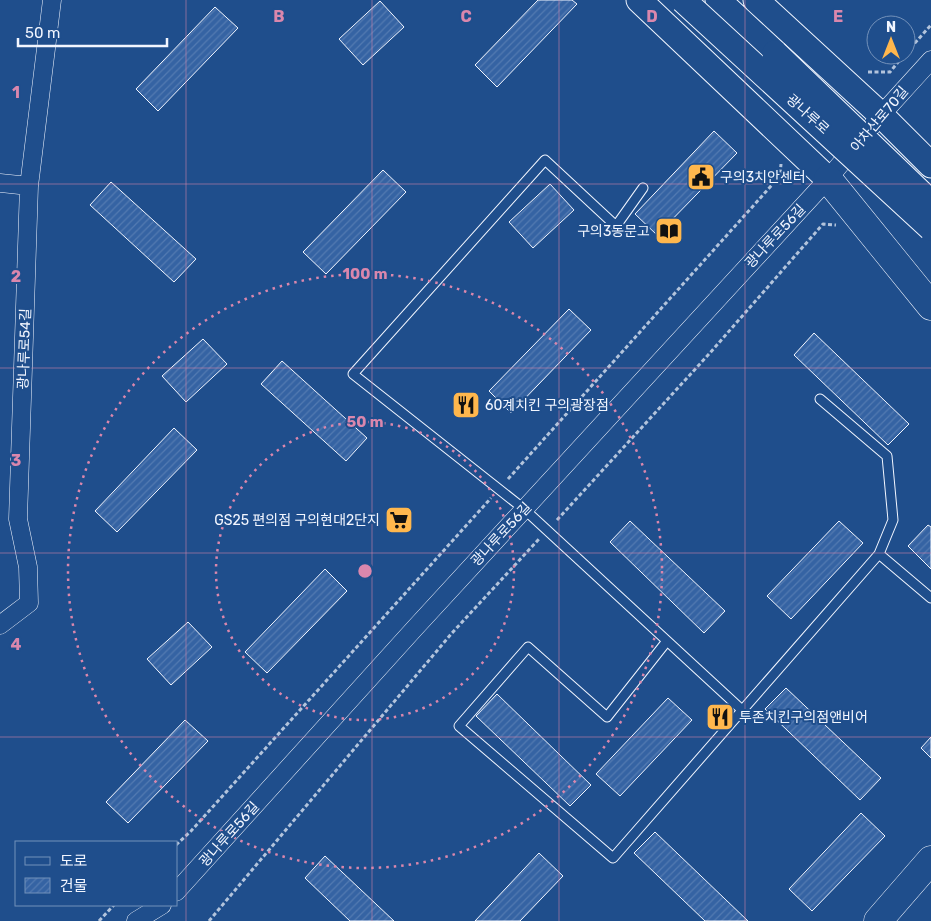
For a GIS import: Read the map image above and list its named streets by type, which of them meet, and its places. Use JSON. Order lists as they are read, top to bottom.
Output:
{
  "streets": {
    "main road": ["광나루로"],
    "street": ["아차산로70길", "광나루로56길", "광나루로54길"]
  },
  "crossings": [
    ["아차산로70길", "광나루로56길"]
  ],
  "places": {
    "public building": ["구의3치안센터"],
    "library": ["구의3동문고"],
    "restaurant": ["60계치킨 구의광장점", "투존치킨구의점앤비어"],
    "supermarket": ["GS25 편의점 구의현대2단지"]
  },
  "legend": ["도로", "건물"],
  "scale_bar": "50 m",
  "north": "top",
  "grid": {
    "columns": [
      "B",
      "C",
      "D",
      "E"
    ],
    "rows": [
      "1",
      "2",
      "3",
      "4"
    ]
  },
  "rings": ["100 m", "50 m"]
}
